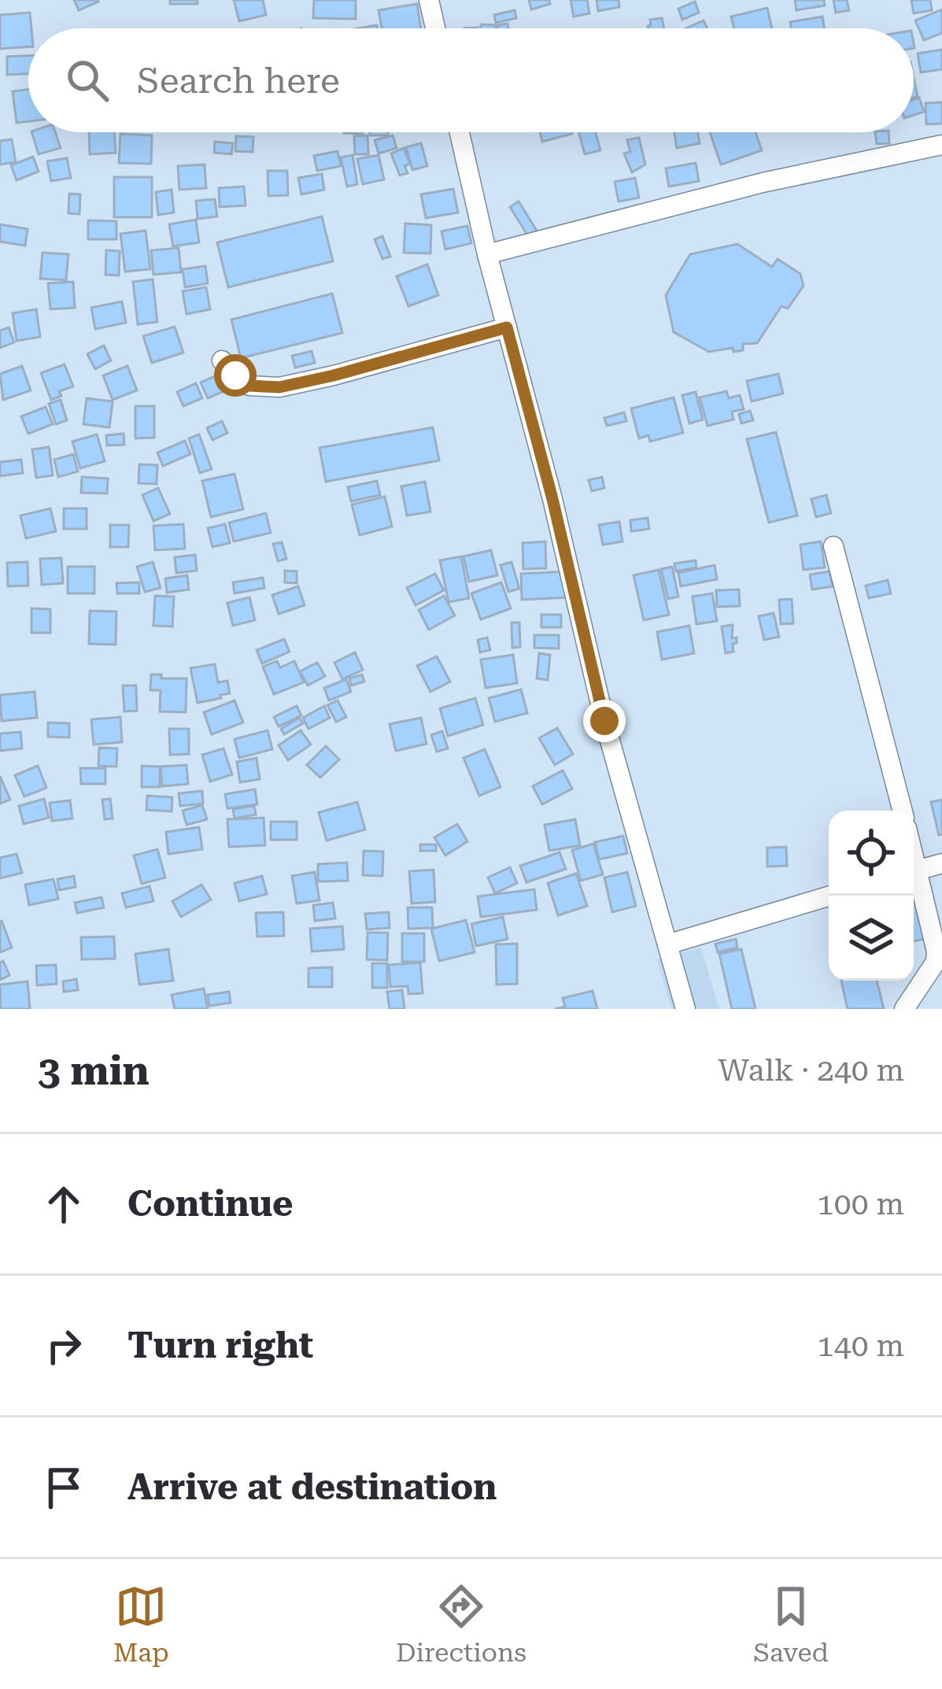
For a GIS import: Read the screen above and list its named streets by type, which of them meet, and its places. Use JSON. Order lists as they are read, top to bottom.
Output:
{
  "page": {
    "search": "Search here",
    "heading": ["3 min", "Walk · 240 m"],
    "list": [
      ["Continue", "100 m"],
      ["Turn right", "140 m"],
      "Arrive at destination"
    ],
    "nav": ["Map", "Directions", "Saved"]
  }
}
